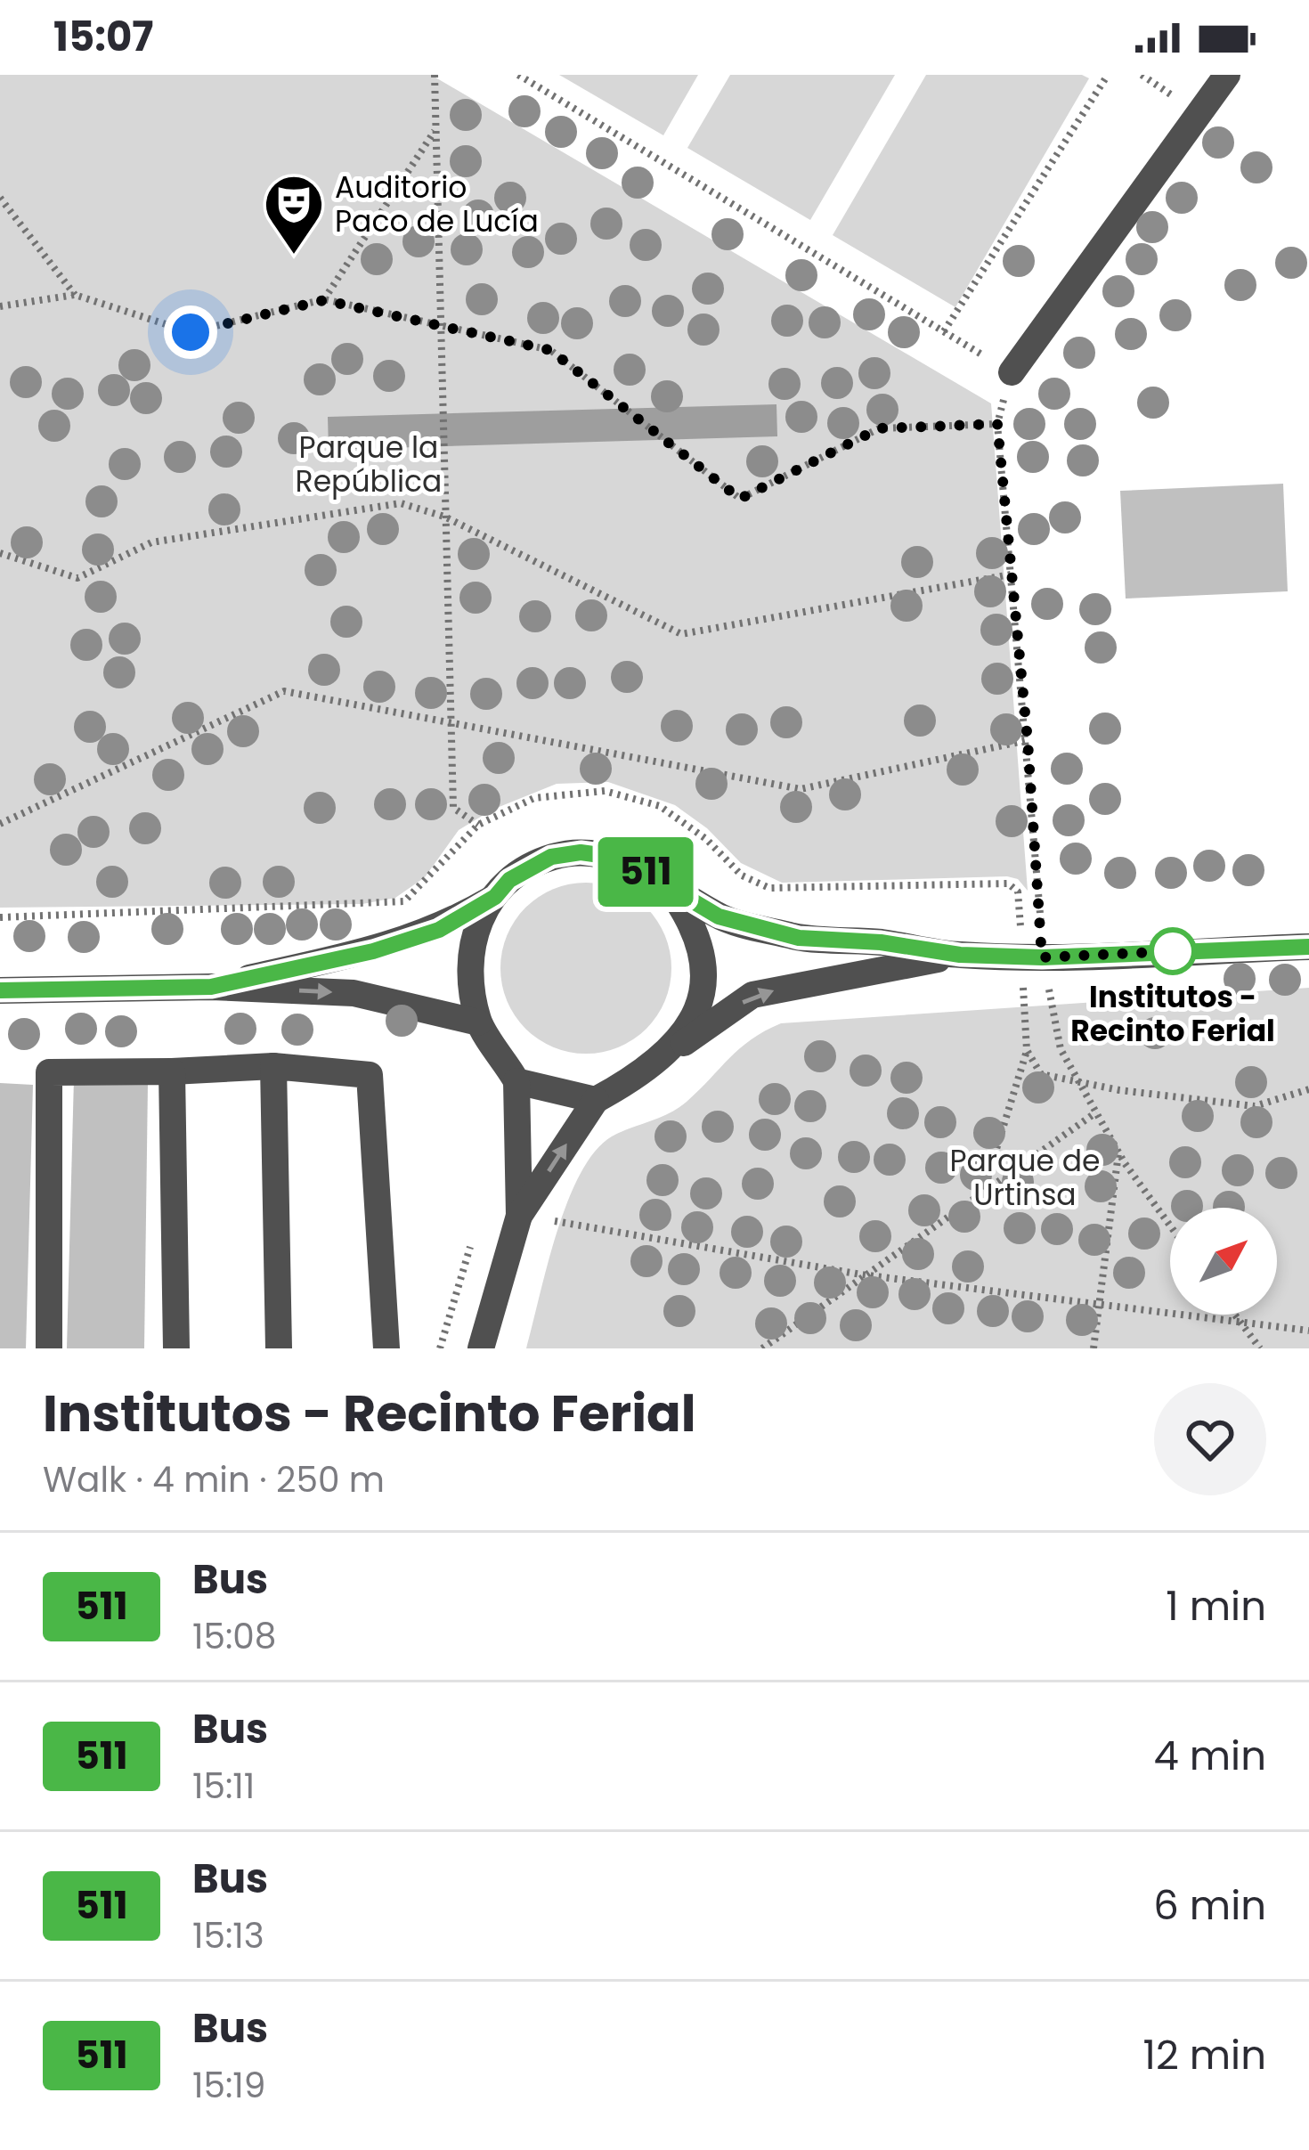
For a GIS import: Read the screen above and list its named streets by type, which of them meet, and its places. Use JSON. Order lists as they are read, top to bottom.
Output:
{
  "parks": ["Parque la República", "Parque de Urtinsa"],
  "places": {
    "theatre": ["Auditorio Paco de Lucía"],
    "other": ["Institutos - Recinto Ferial"]
  },
  "lines": ["bus line 511"],
  "north": "top right",
  "page": {
    "status": "15:07",
    "on_map": "511",
    "heading": ["Institutos - Recinto Ferial", "Walk · 4 min · 250 m"],
    "list": [
      {
        "mark": "511",
        "name": "Bus",
        "note": "15:08",
        "value": "1 min"
      },
      {
        "mark": "511",
        "name": "Bus",
        "note": "15:11",
        "value": "4 min"
      },
      {
        "mark": "511",
        "name": "Bus",
        "note": "15:13",
        "value": "6 min"
      },
      {
        "mark": "511",
        "name": "Bus",
        "note": "15:19",
        "value": "12 min"
      }
    ]
  }
}
